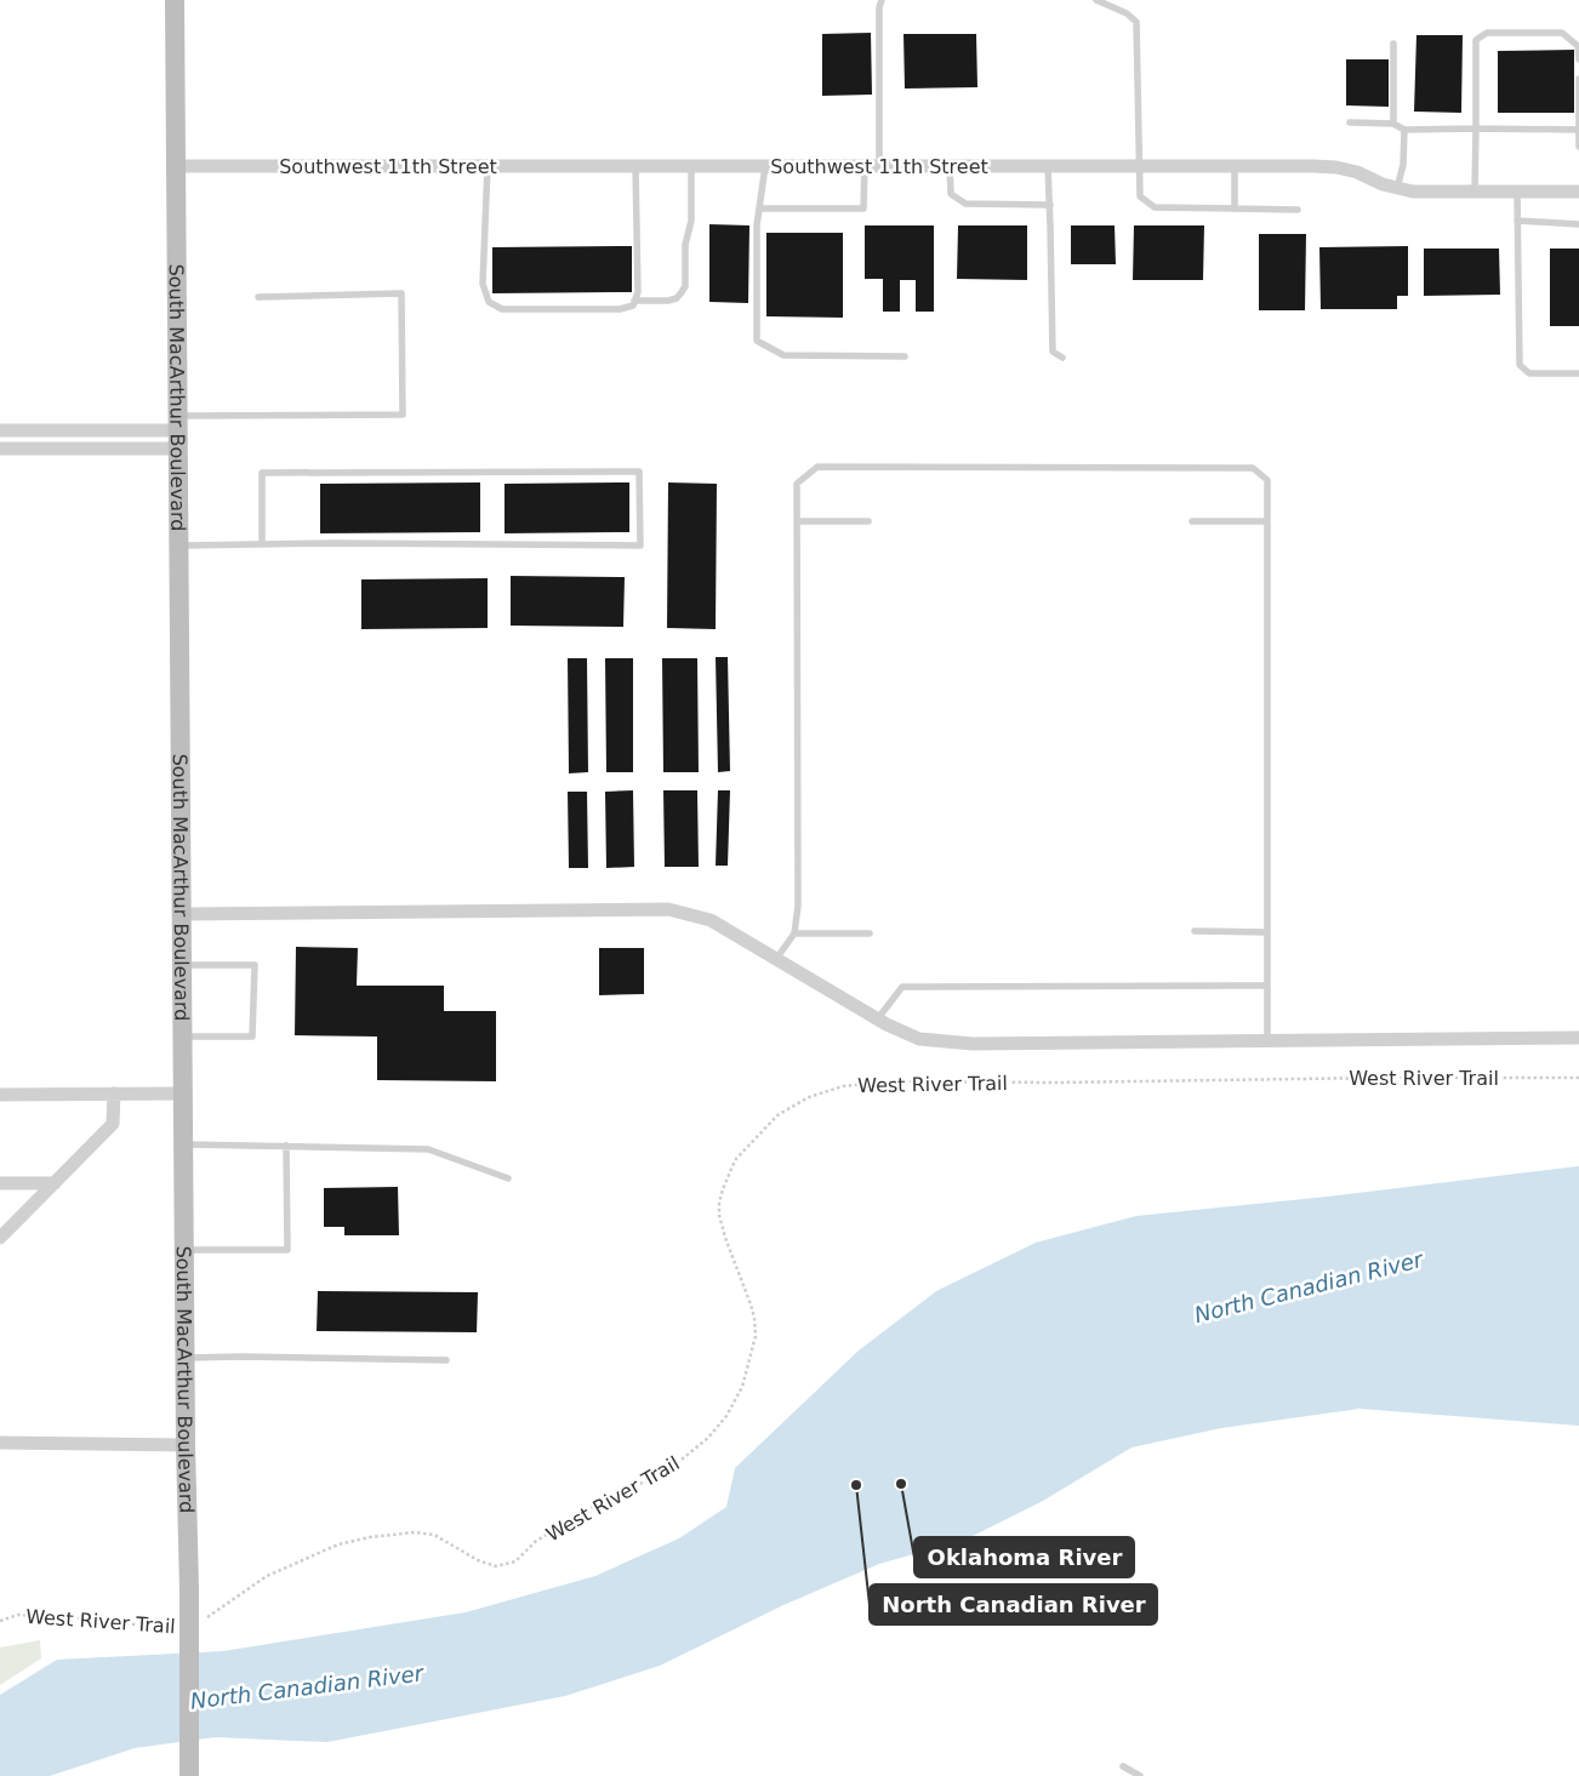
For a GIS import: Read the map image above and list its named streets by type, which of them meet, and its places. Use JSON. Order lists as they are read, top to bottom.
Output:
{
  "streets": {
    "main road": ["South MacArthur Boulevard"],
    "street": ["Southwest 11th Street"],
    "path": ["West River Trail"]
  },
  "crossings": [
    ["Southwest 11th Street", "South MacArthur Boulevard"]
  ],
  "water": ["North Canadian River"],
  "places": ["Oklahoma River", "North Canadian River"]
}
